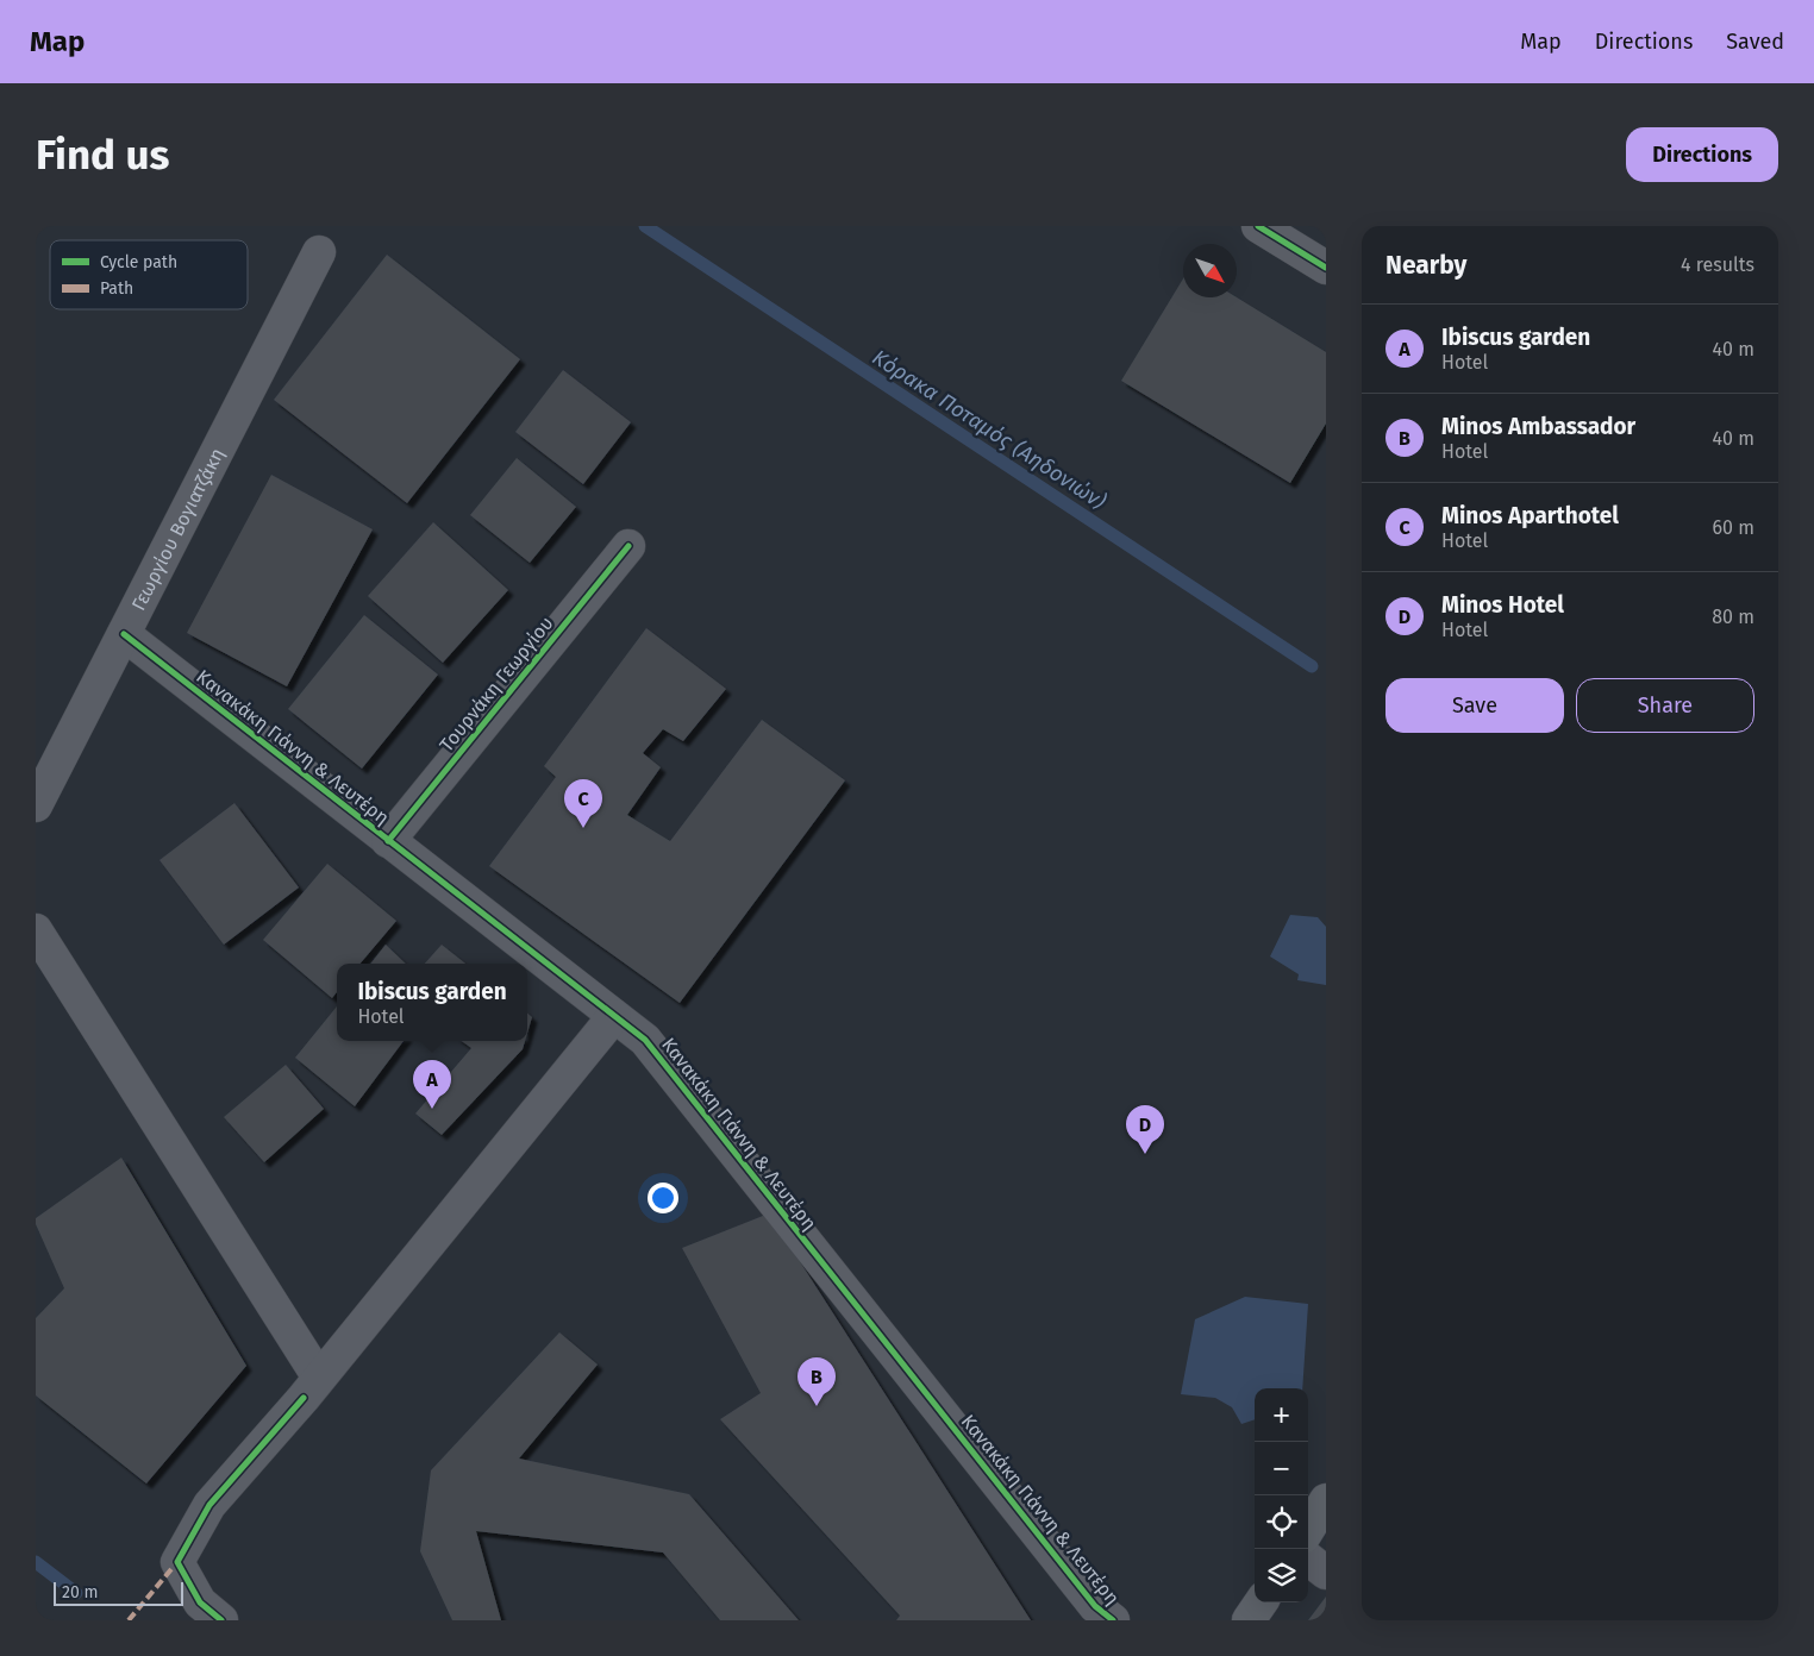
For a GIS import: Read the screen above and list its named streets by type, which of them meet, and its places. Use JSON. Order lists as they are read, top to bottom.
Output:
{
  "streets": {
    "street": ["Γεωργίου Βογιατζάκη", "Τουρνάκη Γεωργίου", "Κανακάκη Γιάννη & Λευτέρη"]
  },
  "crossings": [
    ["Γεωργίου Βογιατζάκη", "Κανακάκη Γιάννη & Λευτέρη"],
    ["Τουρνάκη Γεωργίου", "Κανακάκη Γιάννη & Λευτέρη"]
  ],
  "water": ["Κόρακα Ποταμός (Αηδονιών)"],
  "legend": ["Cycle path", "Path"],
  "scale_bar": "20 m",
  "north": "bottom right",
  "page": {
    "header": "Map",
    "nav": ["Map", "Directions", "Saved"],
    "buttons": [
      "Directions",
      ["Save", "Share"]
    ],
    "title": "Find us",
    "heading": ["Nearby", "4 results"],
    "list": [
      {
        "mark": "A",
        "name": "Ibiscus garden",
        "note": "Hotel",
        "value": "40 m"
      },
      {
        "mark": "B",
        "name": "Minos Ambassador",
        "note": "Hotel",
        "value": "40 m"
      },
      {
        "mark": "C",
        "name": "Minos Aparthotel",
        "note": "Hotel",
        "value": "60 m"
      },
      {
        "mark": "D",
        "name": "Minos Hotel",
        "note": "Hotel",
        "value": "80 m"
      }
    ],
    "pins": [
      "C",
      "A",
      "D",
      "B"
    ],
    "popup": ["Ibiscus garden", "Hotel"],
    "map_buttons": ["+", "−"],
    "scale": "20 m"
  }
}
